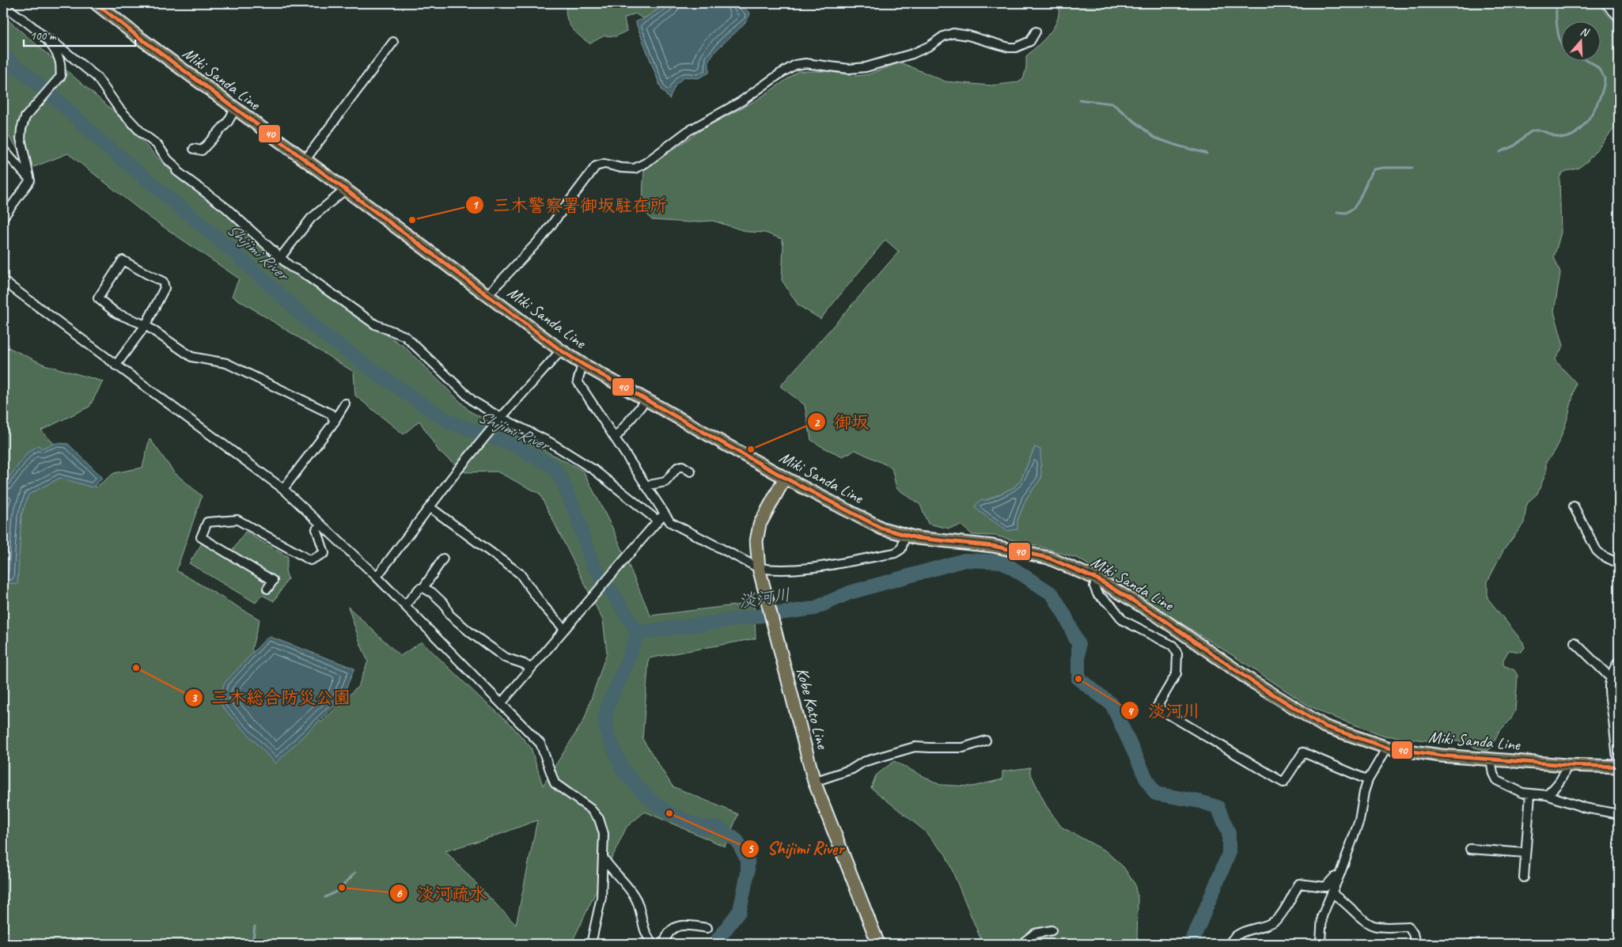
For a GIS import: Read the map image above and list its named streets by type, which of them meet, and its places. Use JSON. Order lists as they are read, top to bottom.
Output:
{
  "streets": {
    "main road": ["Miki Sanda Line", "Kobe Kato Line"]
  },
  "crossings": [
    ["Miki Sanda Line", "Kobe Kato Line"]
  ],
  "water": ["Shijimi River", "淡河川"],
  "places": [
    "三木警察署御坂駐在所",
    "御坂",
    "三木総合防災公園",
    "淡河川",
    "Shijimi River",
    "淡河疏水"
  ],
  "lines": ["transit line 40"],
  "scale_bar": "100 m",
  "north": "top"
}
